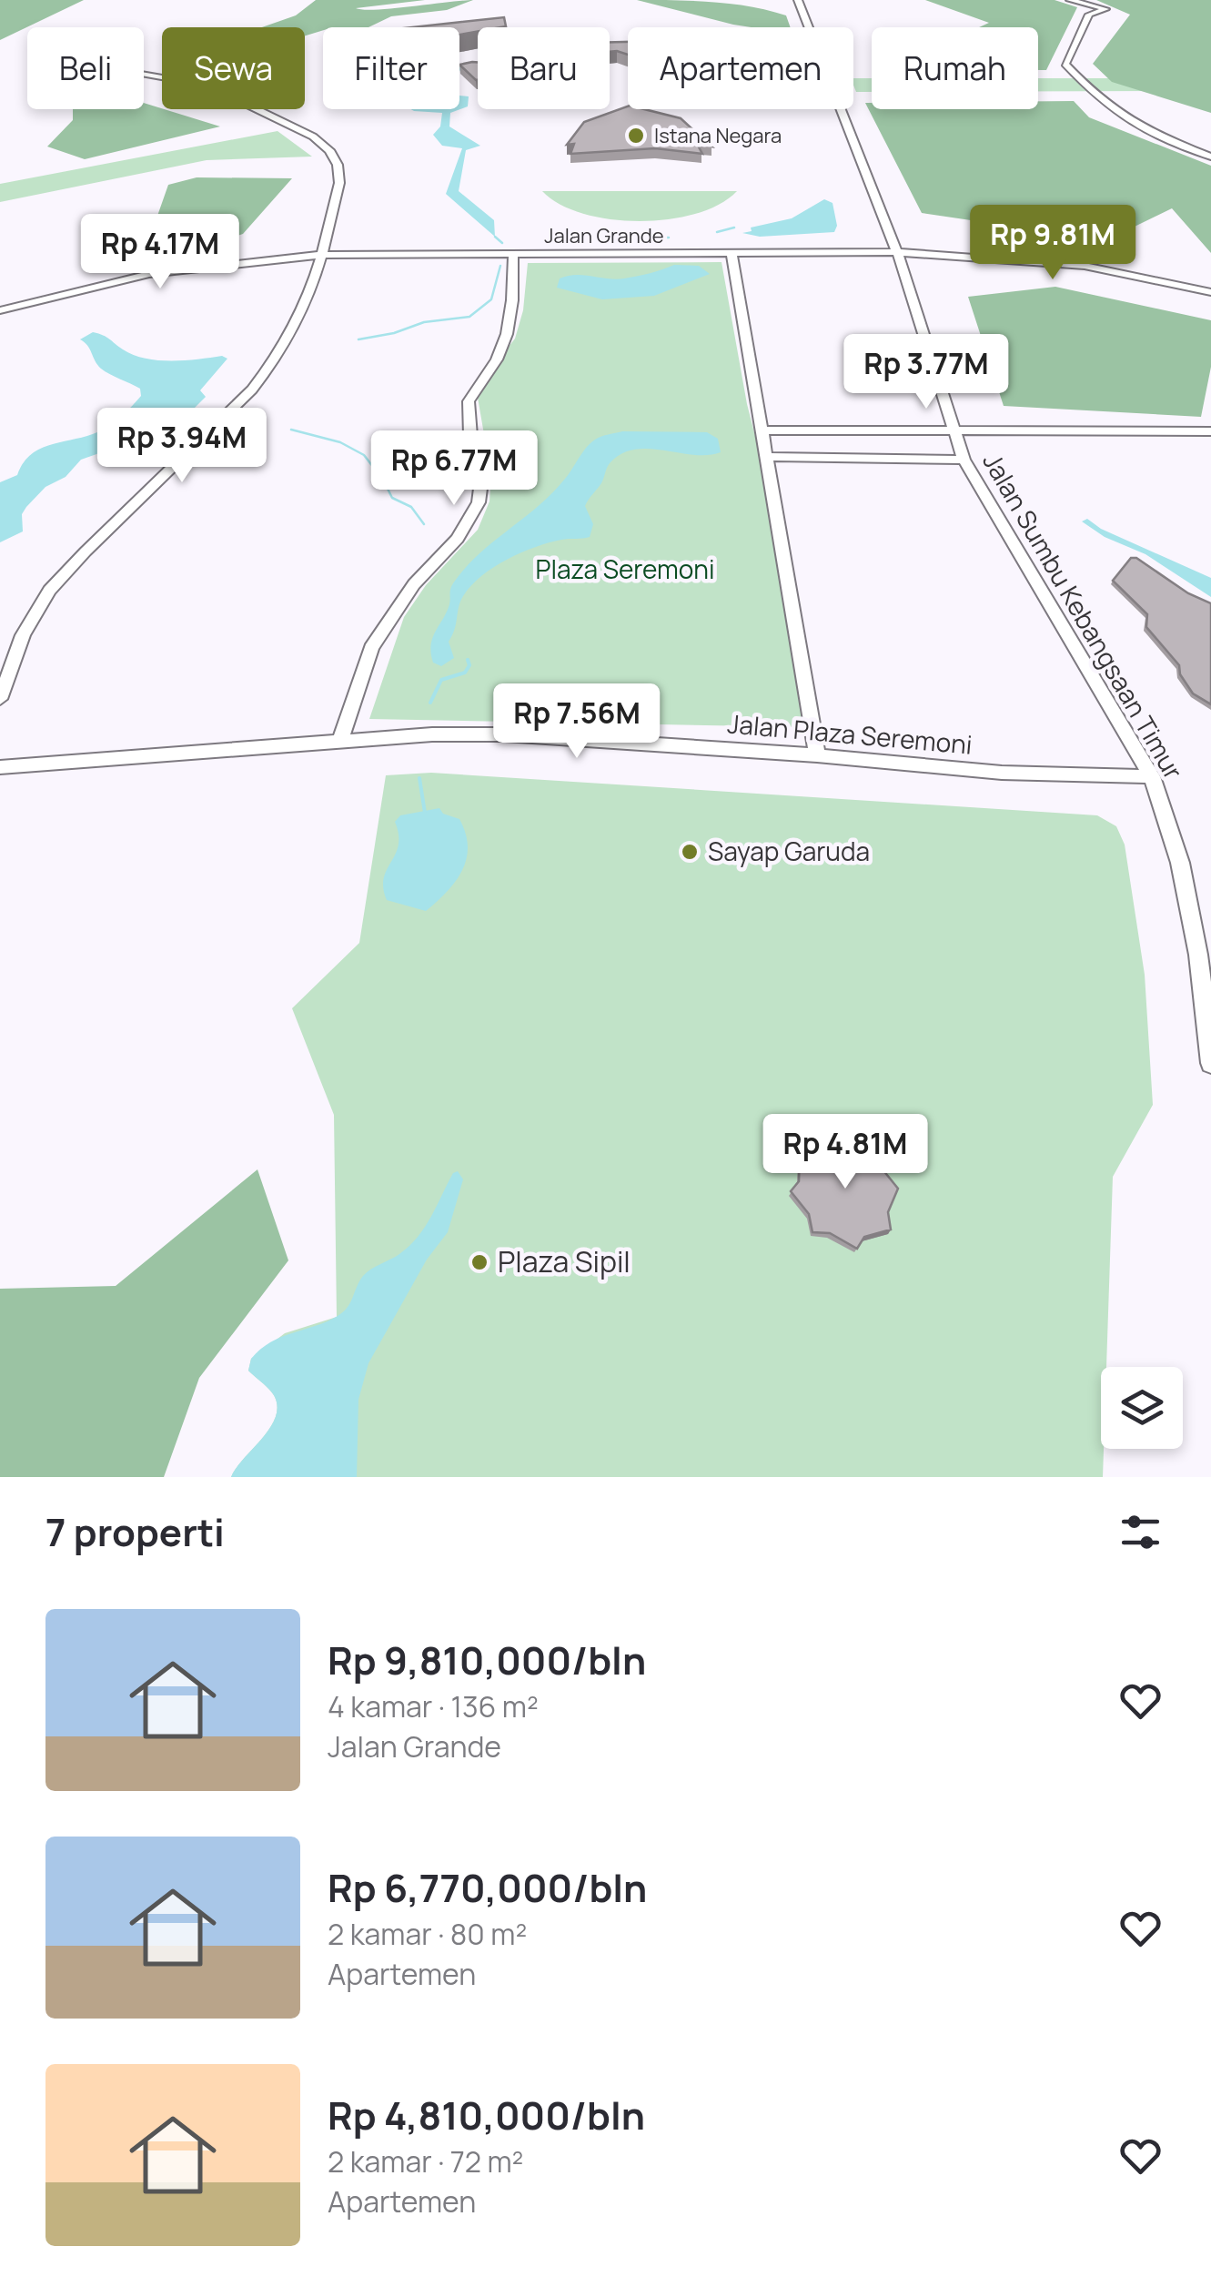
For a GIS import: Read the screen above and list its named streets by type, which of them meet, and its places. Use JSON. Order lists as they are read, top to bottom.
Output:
{
  "streets": {
    "street": ["Jalan Grande", "Jalan Sumbu Kebangsaan Timur", "Jalan Plaza Seremoni"]
  },
  "crossings": [
    ["Jalan Grande", "Jalan Sumbu Kebangsaan Timur"],
    ["Jalan Sumbu Kebangsaan Timur", "Jalan Plaza Seremoni"]
  ],
  "parks": ["Plaza Seremoni"],
  "places": ["Istana Negara", "Sayap Garuda", "Plaza Sipil"],
  "page": {
    "chip": [
      "Beli",
      "Sewa",
      "Filter",
      "Baru",
      "Apartemen",
      "Rumah"
    ],
    "price": [
      "Rp 9.81M",
      "Rp 4.17M",
      "Rp 3.77M",
      "Rp 3.94M",
      "Rp 6.77M",
      "Rp 7.56M",
      "Rp 4.81M"
    ],
    "heading": "7 properti",
    "list": [
      {
        "name": "Rp 9,810,000/bln",
        "note": "4 kamar · 136 m² · Jalan Grande"
      },
      {
        "name": "Rp 6,770,000/bln",
        "note": "2 kamar · 80 m² · Apartemen"
      },
      {
        "name": "Rp 4,810,000/bln",
        "note": "2 kamar · 72 m² · Apartemen"
      }
    ]
  }
}
